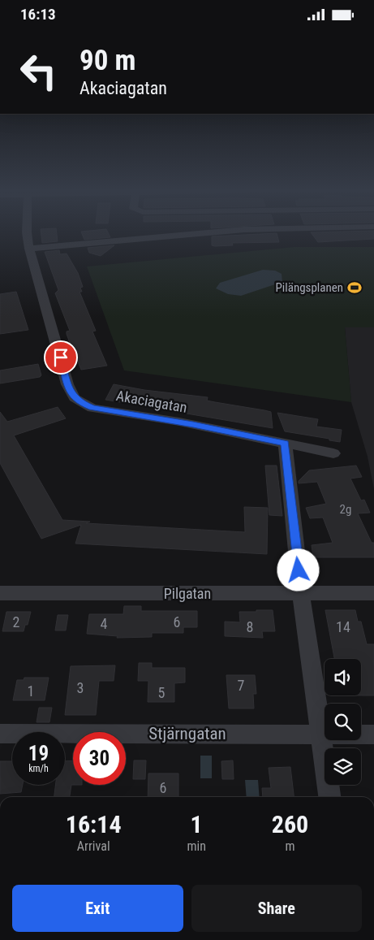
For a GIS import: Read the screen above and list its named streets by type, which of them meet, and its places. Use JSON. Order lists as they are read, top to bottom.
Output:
{
  "streets": {
    "street": ["Akaciagatan", "Pilgatan", "Stjärngatan"]
  },
  "places": {
    "sports": ["Pilängsplanen"]
  },
  "house_numbers": [
    "2g",
    "2",
    "6",
    "4",
    "8",
    "14",
    "7",
    "3",
    "1",
    "5",
    "6"
  ],
  "page": {
    "status": "16:13",
    "turn": ["90 m", "Akaciagatan"],
    "speed": "19 km/h",
    "limit": "30",
    "eta": [
      "16:14",
      "Arrival",
      "1",
      "min",
      "260",
      "m"
    ],
    "buttons": ["Exit", "Share"]
  }
}
